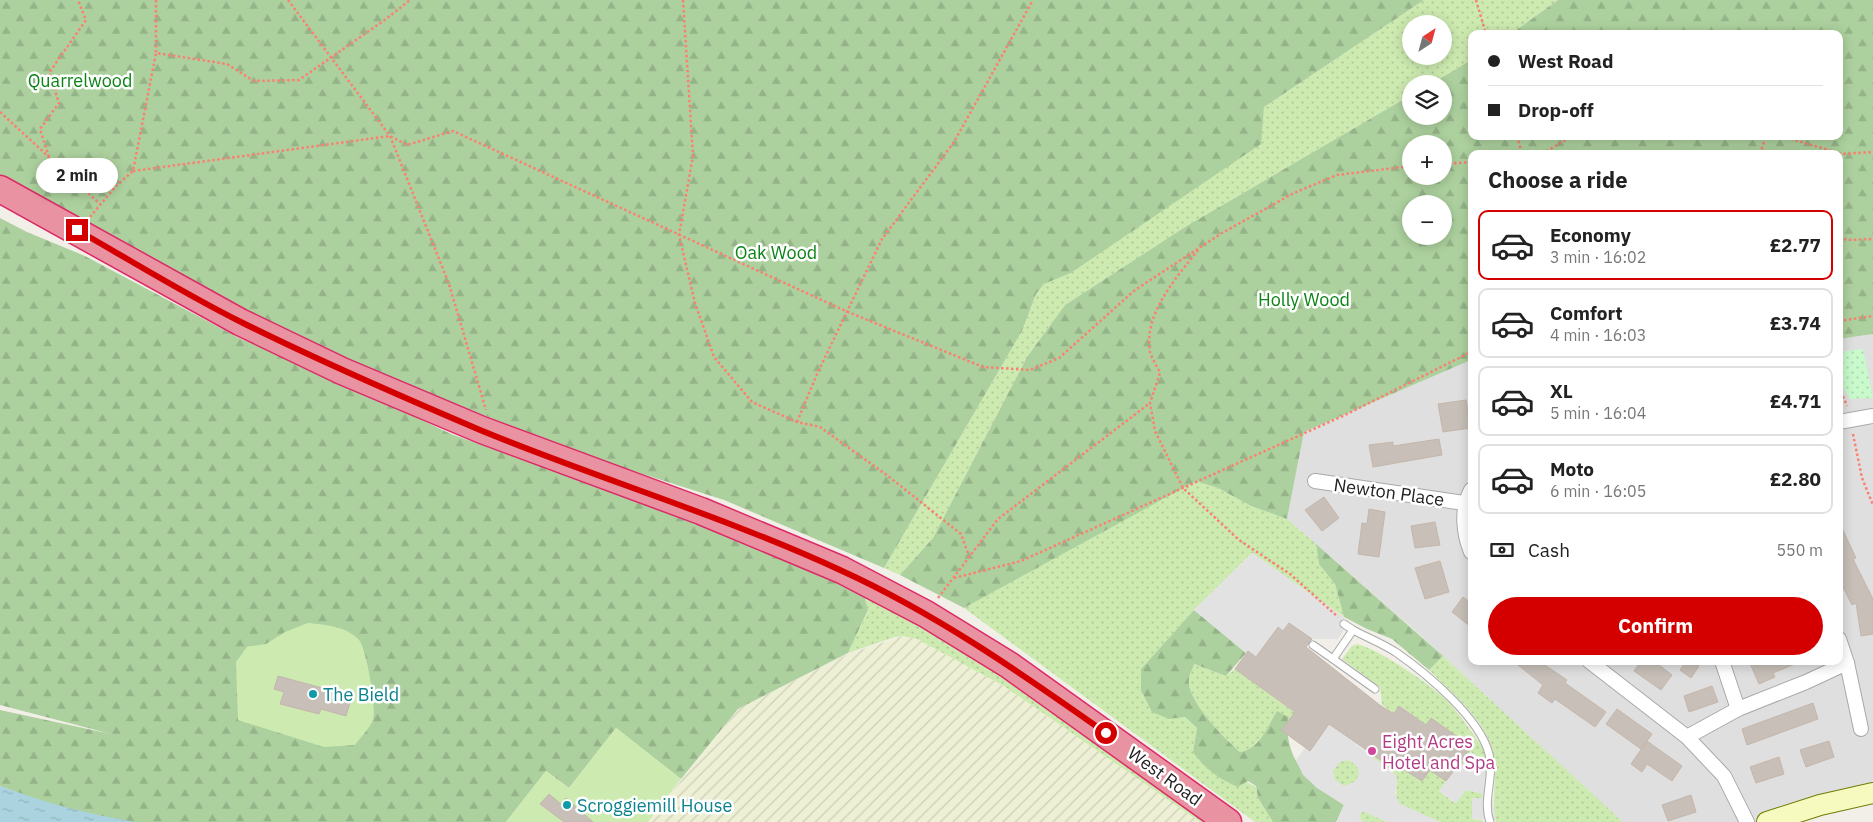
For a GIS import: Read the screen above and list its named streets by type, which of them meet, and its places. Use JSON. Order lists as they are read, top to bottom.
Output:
{
  "streets": {
    "highway": ["West Road"],
    "street": ["Newton Place"]
  },
  "parks": ["Quarrelwood", "Oak Wood", "Holly Wood"],
  "places": ["The Bield", "Eight Acres Hotel and Spa", "Scroggiemill House"],
  "north": "top right",
  "page": {
    "map_buttons": ["+", "−"],
    "banner": ["West Road", "Drop-off"],
    "heading": "Choose a ride",
    "bubble": "2 min",
    "list": [
      {
        "name": "Economy",
        "note": "3 min · 16:02",
        "value": "£2.77"
      },
      {
        "name": "Comfort",
        "note": "4 min · 16:03",
        "value": "£3.74"
      },
      {
        "name": "XL",
        "note": "5 min · 16:04",
        "value": "£4.71"
      },
      {
        "name": "Moto",
        "note": "6 min · 16:05",
        "value": "£2.80"
      }
    ],
    "pay": ["Cash", "550 m"],
    "buttons": "Confirm"
  }
}
